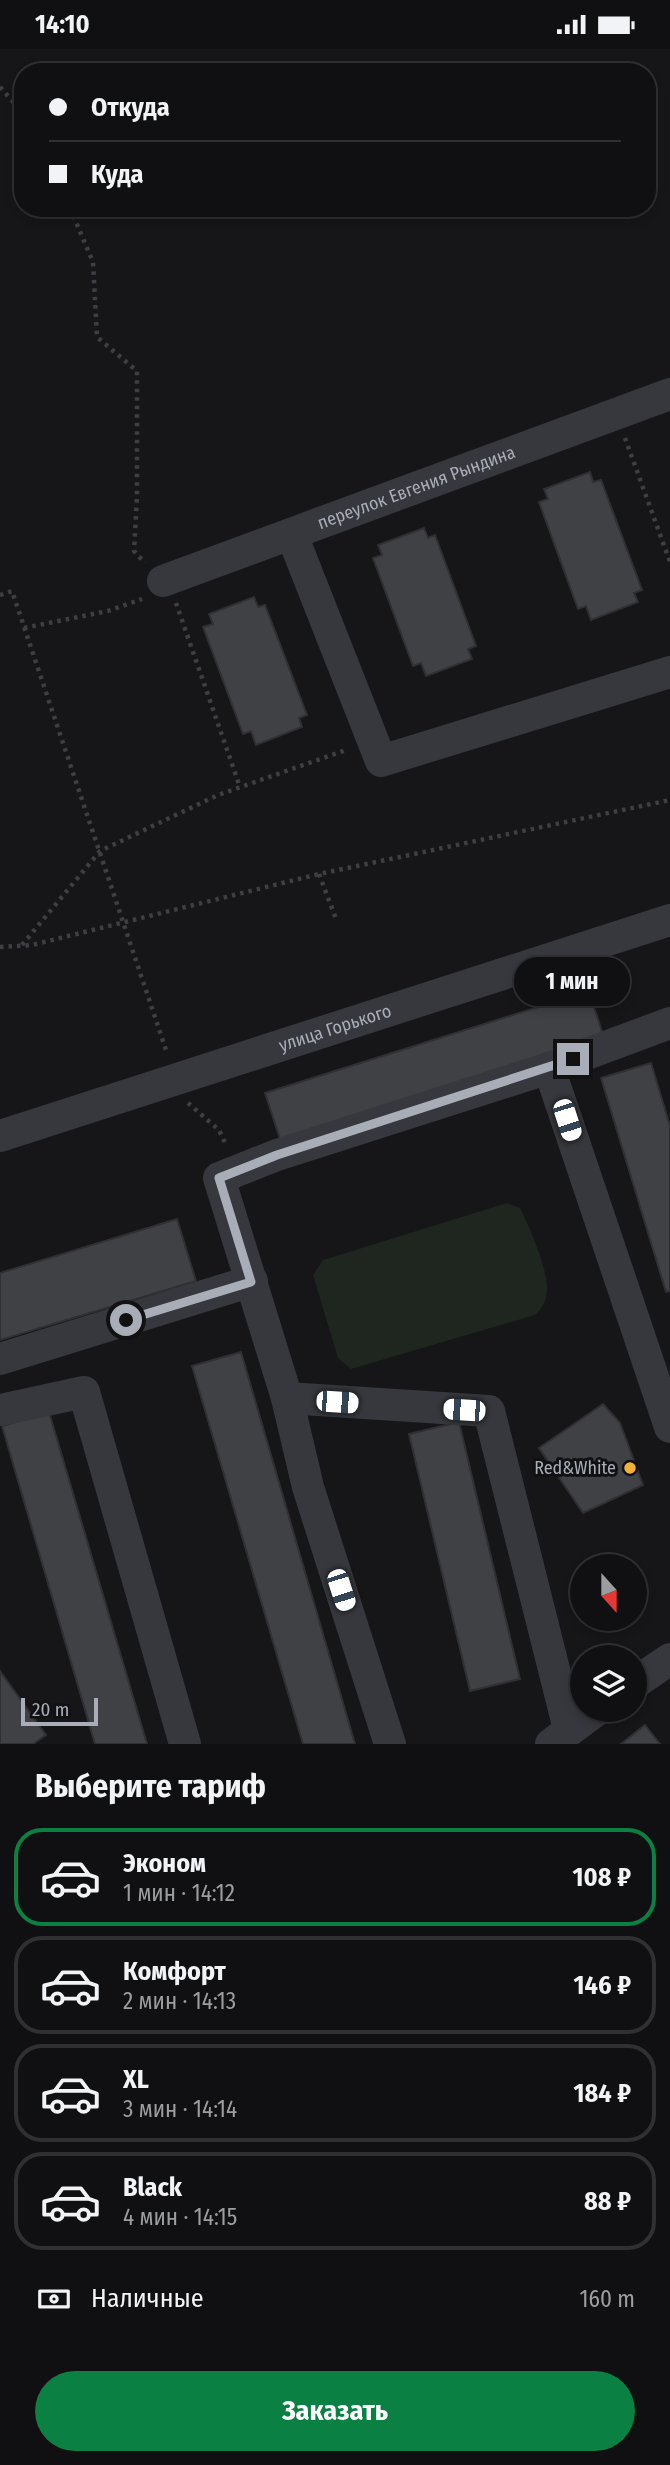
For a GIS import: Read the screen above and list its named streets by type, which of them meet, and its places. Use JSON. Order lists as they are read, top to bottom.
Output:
{
  "streets": {
    "street": ["переулок Евгения Рындина", "улица Горького"]
  },
  "places": ["Red&White"],
  "scale_bar": "20 m",
  "north": "bottom",
  "page": {
    "status": "14:10",
    "banner": ["Откуда", "Куда"],
    "bubble": "1 мин",
    "scale": "20 m",
    "heading": "Выберите тариф",
    "list": [
      {
        "name": "Эконом",
        "note": "1 мин · 14:12",
        "value": "108 ₽"
      },
      {
        "name": "Комфорт",
        "note": "2 мин · 14:13",
        "value": "146 ₽"
      },
      {
        "name": "XL",
        "note": "3 мин · 14:14",
        "value": "184 ₽"
      },
      {
        "name": "Black",
        "note": "4 мин · 14:15",
        "value": "88 ₽"
      }
    ],
    "pay": ["Наличные", "160 m"],
    "buttons": "Заказать"
  }
}
